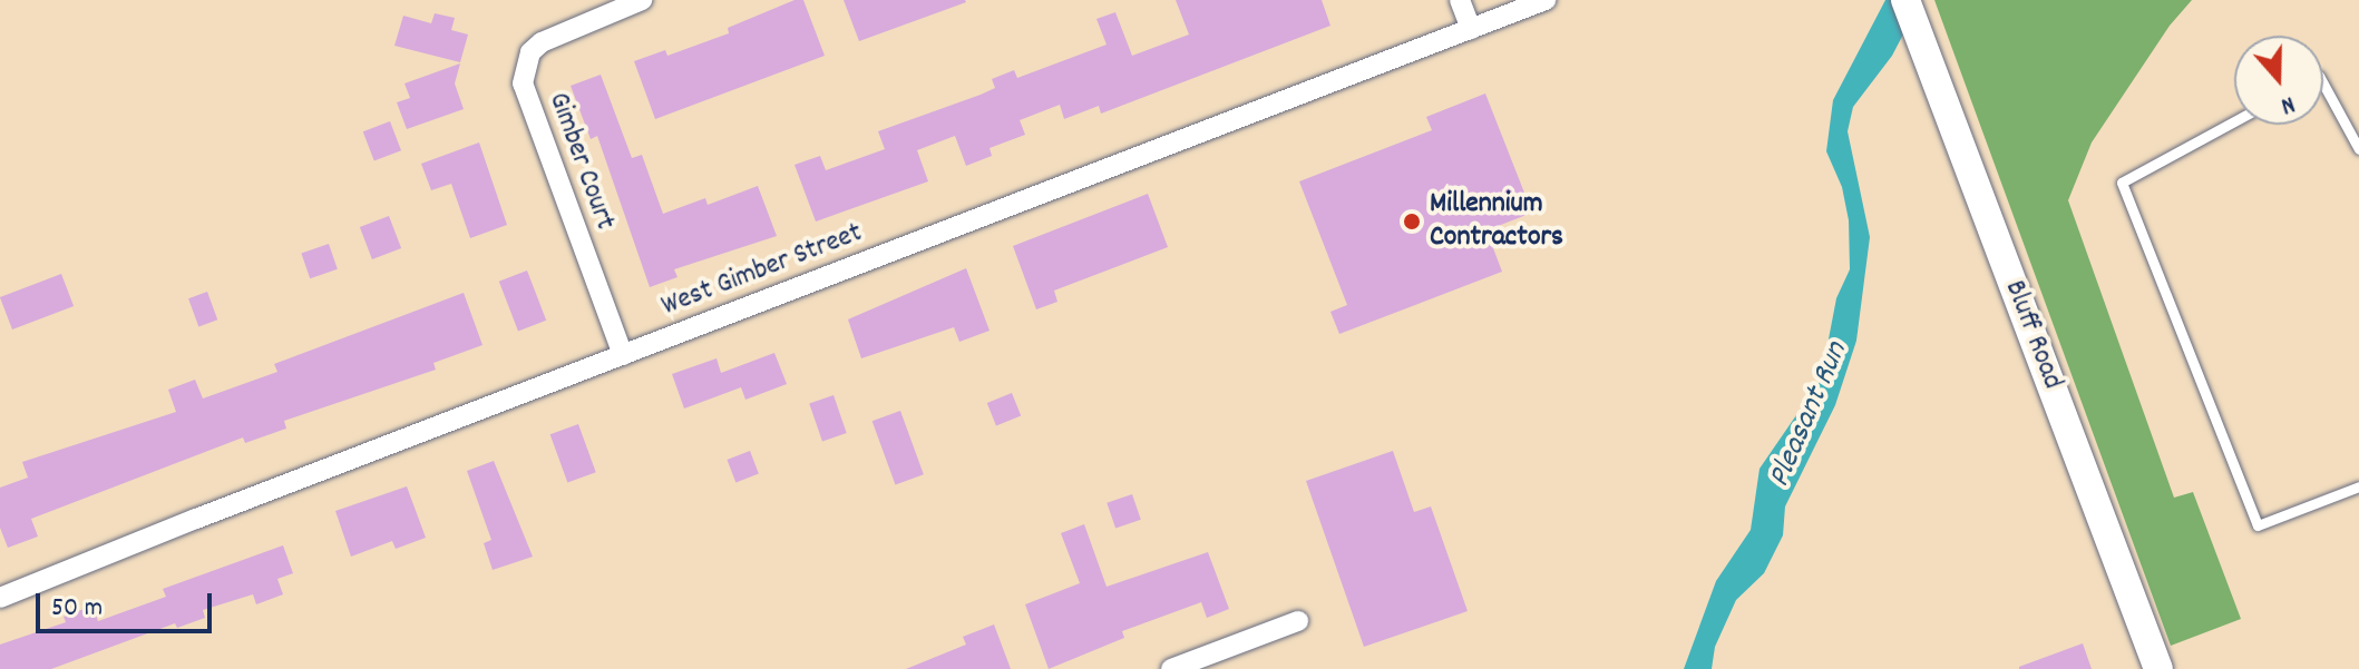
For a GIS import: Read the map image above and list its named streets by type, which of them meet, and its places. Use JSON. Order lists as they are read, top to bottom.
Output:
{
  "streets": {
    "main road": ["Bluff Road"],
    "street": ["Gimber Court", "West Gimber Street"]
  },
  "crossings": [
    ["Gimber Court", "West Gimber Street"]
  ],
  "water": ["Pleasant Run"],
  "places": ["Millennium Contractors"],
  "scale_bar": "50 m",
  "north": "bottom"
}
